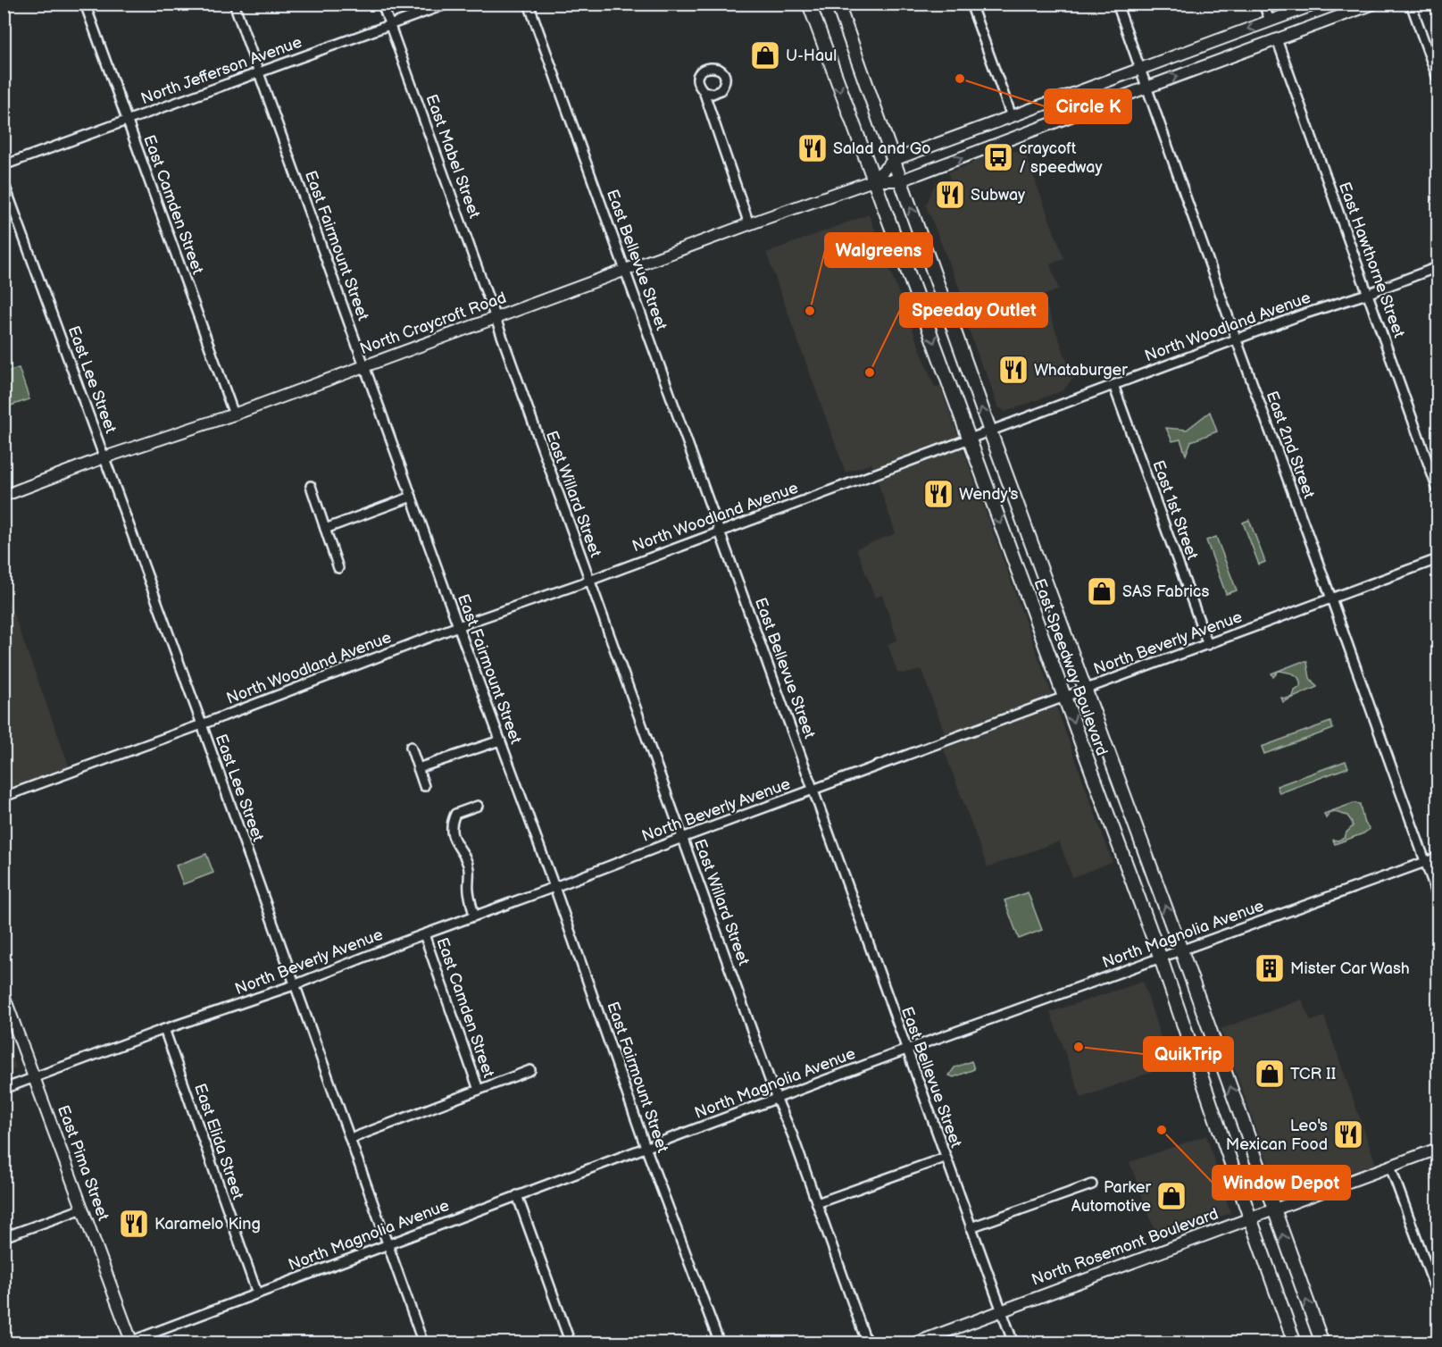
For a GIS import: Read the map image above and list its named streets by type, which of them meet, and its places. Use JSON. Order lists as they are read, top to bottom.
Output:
{
  "streets": {
    "main road": [
      "North Craycroft Road",
      "East Speedway Boulevard",
      "East Pima Street",
      "North Rosemont Boulevard"
    ],
    "street": [
      "North Jefferson Avenue",
      "East Mabel Street",
      "East Camden Street",
      "East Fairmount Street",
      "East Bellevue Street",
      "East Hawthorne Street",
      "North Woodland Avenue",
      "East Lee Street",
      "East 2nd Street",
      "East Willard Street",
      "East 1st Street",
      "North Beverly Avenue",
      "North Magnolia Avenue",
      "East Elida Street"
    ]
  },
  "crossings": [
    ["North Jefferson Avenue", "East Mabel Street"],
    ["North Jefferson Avenue", "East Camden Street"],
    ["North Jefferson Avenue", "East Fairmount Street"],
    ["East Mabel Street", "North Craycroft Road"],
    ["East Mabel Street", "East Willard Street"],
    ["East Camden Street", "North Craycroft Road"],
    ["East Camden Street", "North Beverly Avenue"],
    ["East Fairmount Street", "North Craycroft Road"],
    ["East Fairmount Street", "North Woodland Avenue"],
    ["East Fairmount Street", "North Beverly Avenue"],
    ["East Fairmount Street", "North Magnolia Avenue"],
    ["East Bellevue Street", "North Craycroft Road"],
    ["East Bellevue Street", "North Woodland Avenue"],
    ["East Bellevue Street", "North Beverly Avenue"],
    ["East Bellevue Street", "North Magnolia Avenue"],
    ["East Bellevue Street", "North Rosemont Boulevard"],
    ["East Hawthorne Street", "North Craycroft Road"],
    ["East Hawthorne Street", "North Woodland Avenue"],
    ["North Craycroft Road", "East Lee Street"],
    ["North Craycroft Road", "East 2nd Street"],
    ["North Craycroft Road", "East Willard Street"],
    ["North Craycroft Road", "East Speedway Boulevard"],
    ["North Woodland Avenue", "East Lee Street"],
    ["North Woodland Avenue", "East 2nd Street"],
    ["North Woodland Avenue", "East Willard Street"],
    ["North Woodland Avenue", "East 1st Street"],
    ["North Woodland Avenue", "East Speedway Boulevard"],
    ["East Lee Street", "North Beverly Avenue"],
    ["East Lee Street", "North Magnolia Avenue"],
    ["East 2nd Street", "North Beverly Avenue"],
    ["East 2nd Street", "North Magnolia Avenue"],
    ["East Willard Street", "North Beverly Avenue"],
    ["East Willard Street", "North Magnolia Avenue"],
    ["East 1st Street", "North Beverly Avenue"],
    ["North Beverly Avenue", "East Speedway Boulevard"],
    ["North Beverly Avenue", "East Elida Street"],
    ["North Beverly Avenue", "East Pima Street"],
    ["East Speedway Boulevard", "North Magnolia Avenue"],
    ["East Speedway Boulevard", "North Rosemont Boulevard"],
    ["North Magnolia Avenue", "East Elida Street"],
    ["North Magnolia Avenue", "East Pima Street"]
  ],
  "places": {
    "shop": [
      "U-Haul",
      "SAS Fabrics",
      "TCR II",
      "Parker Automotive"
    ],
    "other": [
      "Circle K",
      "Walgreens",
      "Speeday Outlet",
      "QuikTrip",
      "Window Depot"
    ],
    "restaurant": [
      "Salad and Go",
      "Subway",
      "Whataburger",
      "Wendy's",
      "Leo's Mexican Food",
      "Karamelo King"
    ],
    "bus stop": ["craycoft / speedway"],
    "building": ["Mister Car Wash"]
  }
}
